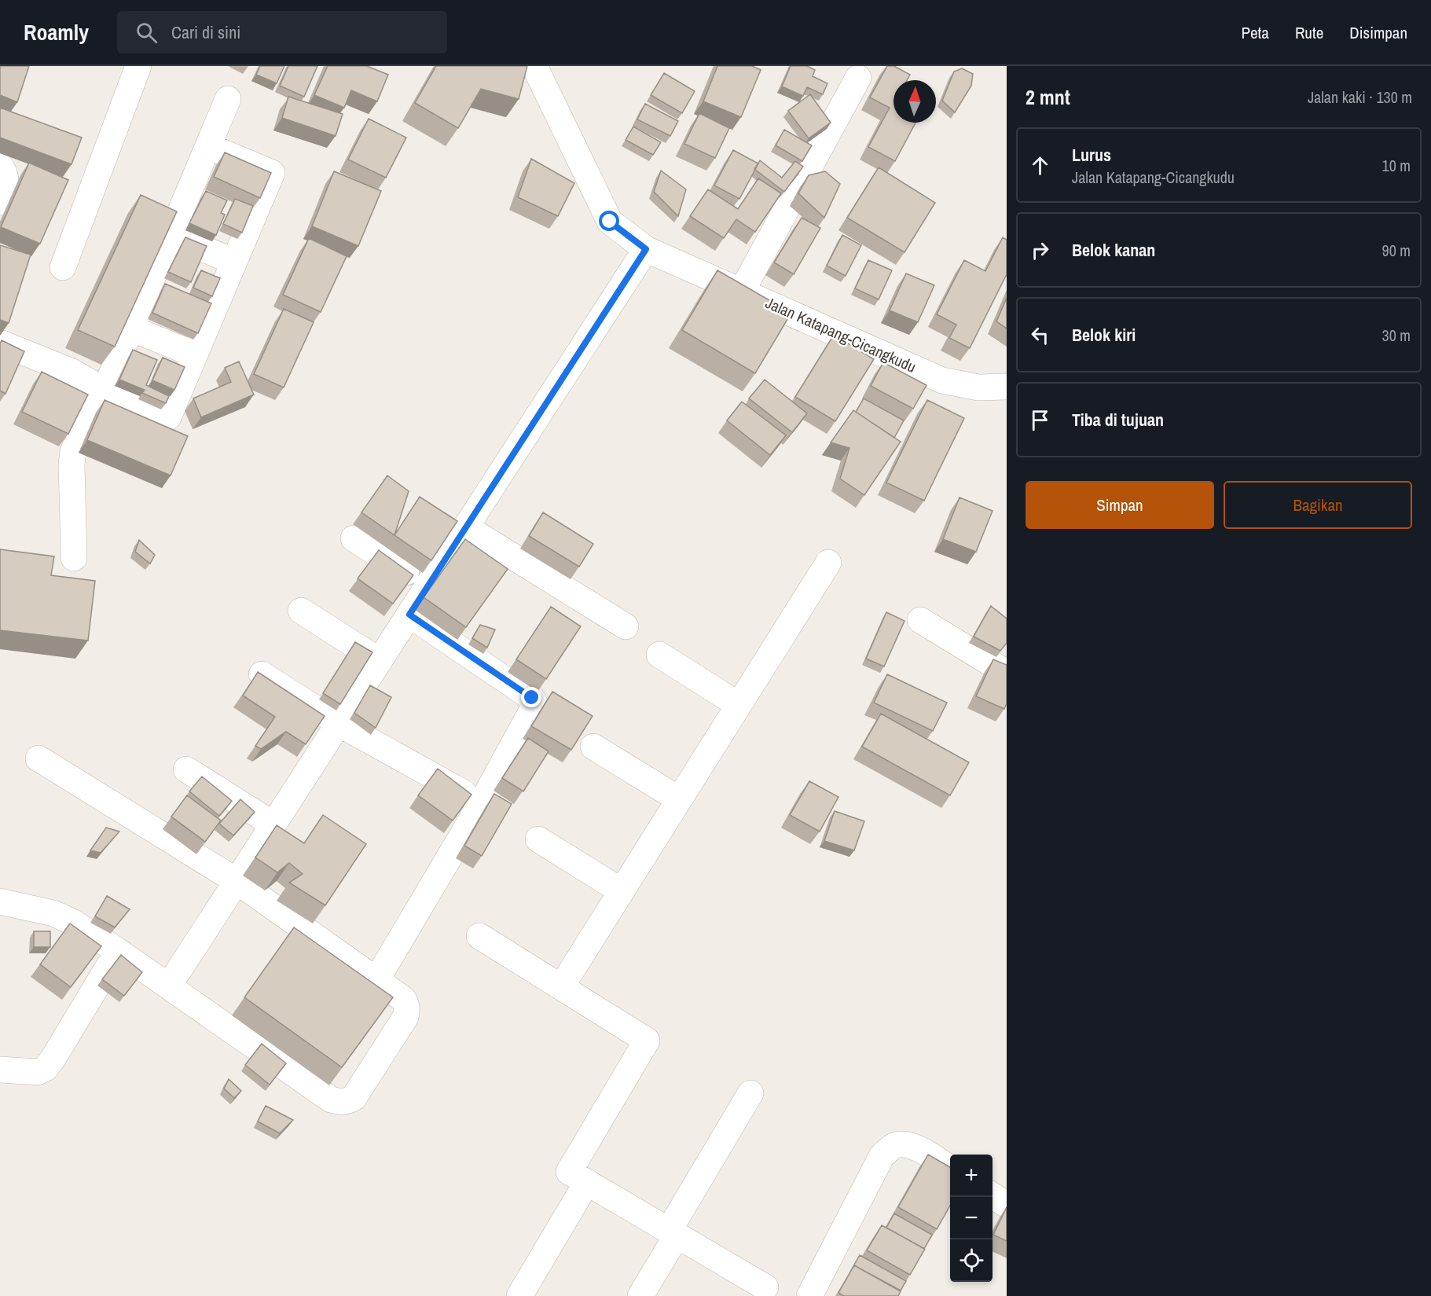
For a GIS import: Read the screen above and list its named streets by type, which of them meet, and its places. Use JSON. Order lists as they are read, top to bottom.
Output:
{
  "streets": {
    "street": ["Jalan Katapang-Cicangkudu"]
  },
  "north": "top",
  "page": {
    "header": "Roamly",
    "search": "Cari di sini",
    "nav": ["Peta", "Rute", "Disimpan"],
    "heading": ["2 mnt", "Jalan kaki · 130 m"],
    "list": [
      ["Lurus", "Jalan Katapang-Cicangkudu", "10 m"],
      ["Belok kanan", "90 m"],
      ["Belok kiri", "30 m"],
      "Tiba di tujuan"
    ],
    "buttons": ["Simpan", "Bagikan"],
    "map_buttons": ["+", "−"]
  }
}
